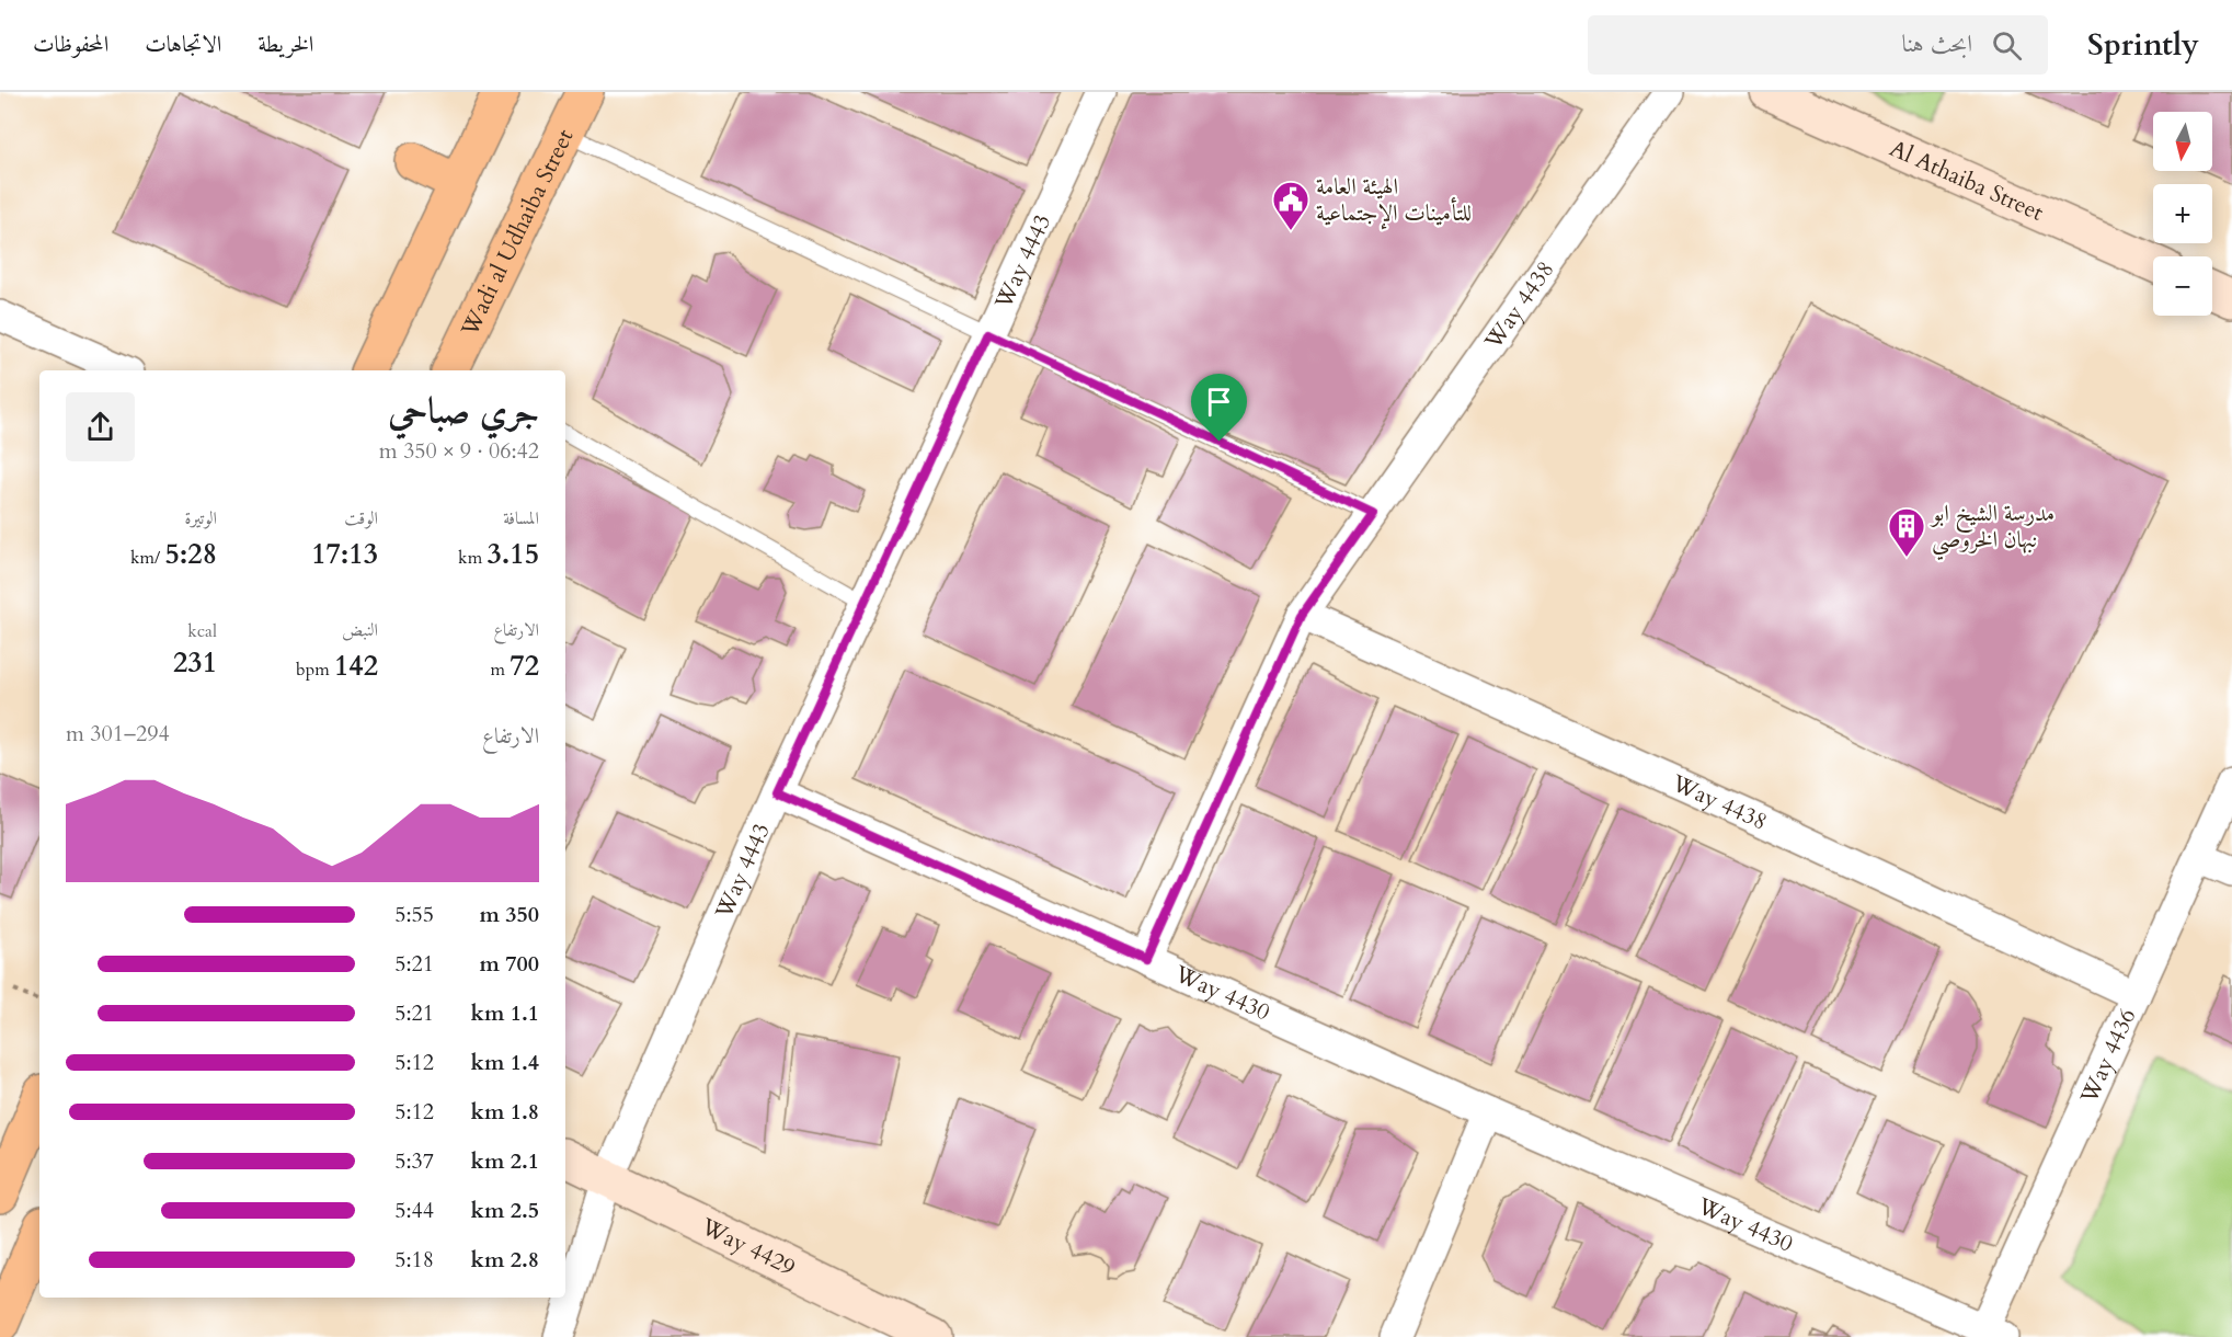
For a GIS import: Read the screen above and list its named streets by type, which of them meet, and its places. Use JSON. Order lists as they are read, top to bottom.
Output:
{
  "streets": {
    "main road": ["Wadi al Udhaiba Street"],
    "street": [
      "Al Athaiba Street",
      "Way 4443",
      "Way 4438",
      "Way 4430",
      "Way 4436",
      "Way 4429"
    ]
  },
  "crossings": [
    ["Way 4443", "Way 4430"],
    ["Way 4443", "Way 4429"],
    ["Way 4438", "Way 4430"],
    ["Way 4438", "Way 4436"],
    ["Way 4430", "Way 4436"]
  ],
  "places": {
    "public building": ["الهيئة العامة للتأمينات الإجتماعية"],
    "building": ["مدرسة الشيخ ابو نبهان الخروصي"]
  },
  "north": "bottom",
  "page": {
    "header": "Sprintly",
    "search": "ابحث هنا",
    "nav": ["الخريطة", "الاتجاهات", "المحفوظات"],
    "map_buttons": ["+", "−"],
    "heading": ["جري صباحي", "06:42 · 9 × 350 m"],
    "stats": [
      ["المسافة", "3.15 km"],
      ["الوقت", "17:13"],
      ["الوتيرة", "5:28 /km"],
      ["الارتفاع", "72 m"],
      ["النبض", "142 bpm"],
      ["kcal", "231"]
    ],
    "chart": ["الارتفاع", "294–301 m"],
    "list": [
      {
        "name": "350 m",
        "note": "5:55"
      },
      {
        "name": "700 m",
        "note": "5:21"
      },
      {
        "name": "1.1 km",
        "note": "5:21"
      },
      {
        "name": "1.4 km",
        "note": "5:12"
      },
      {
        "name": "1.8 km",
        "note": "5:12"
      },
      {
        "name": "2.1 km",
        "note": "5:37"
      },
      {
        "name": "2.5 km",
        "note": "5:44"
      },
      {
        "name": "2.8 km",
        "note": "5:18"
      }
    ]
  }
}
